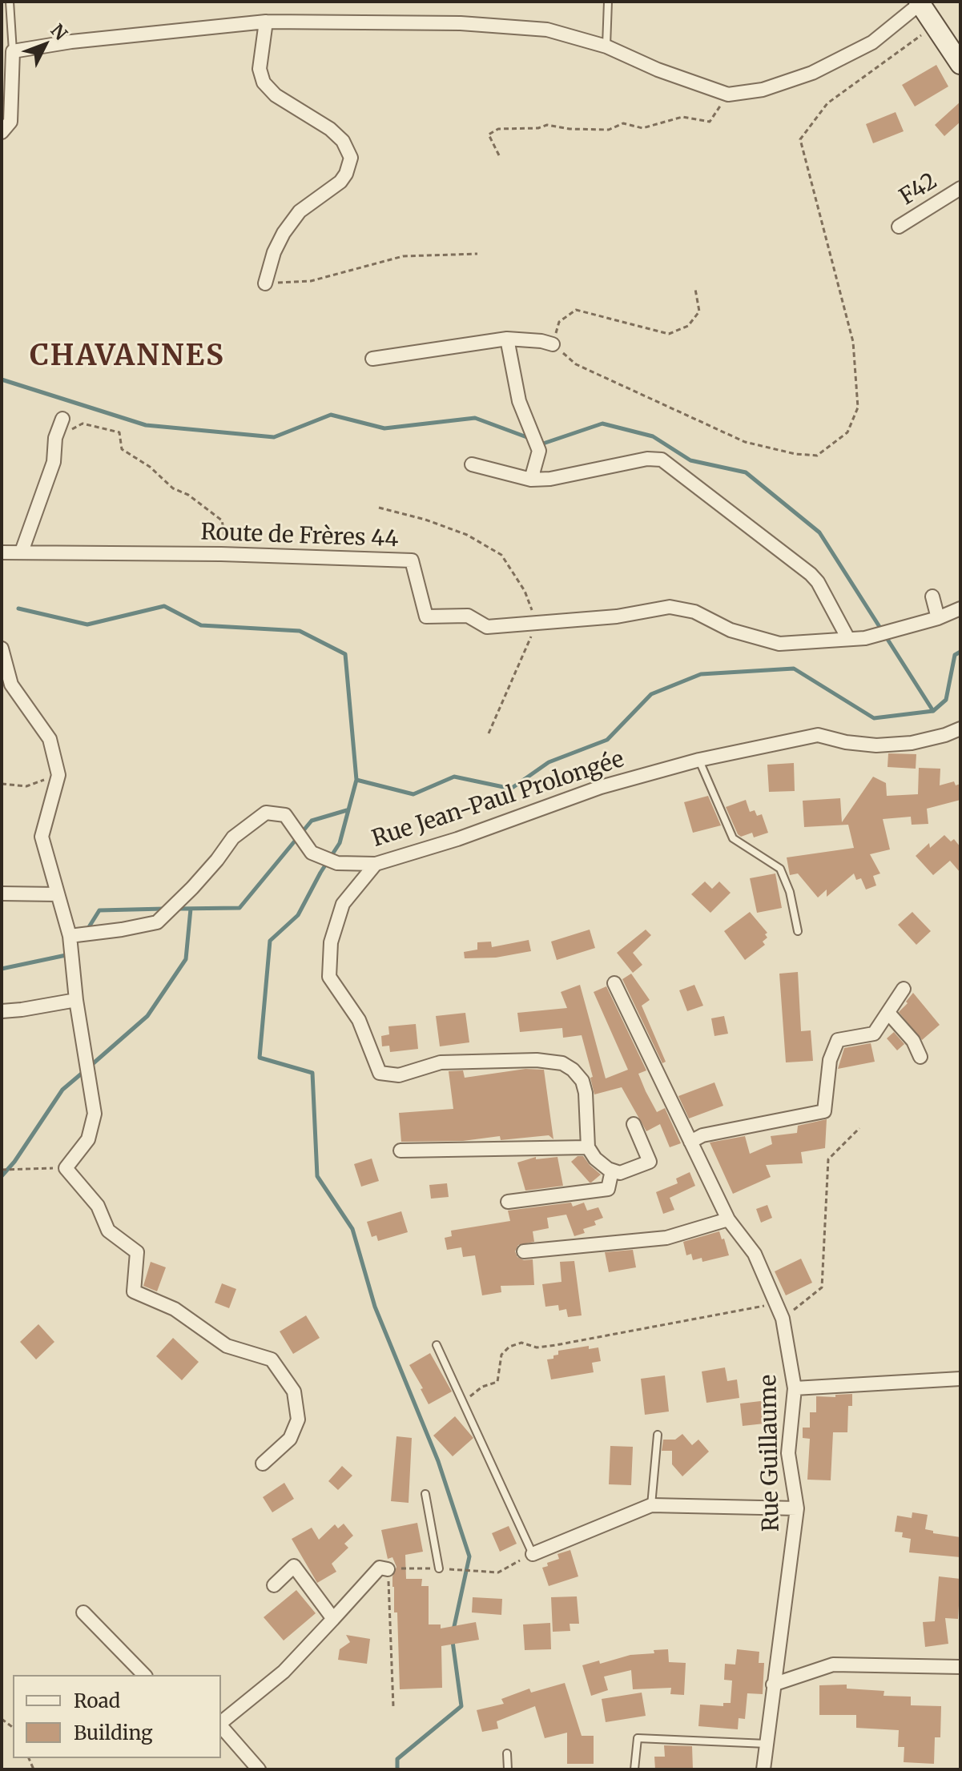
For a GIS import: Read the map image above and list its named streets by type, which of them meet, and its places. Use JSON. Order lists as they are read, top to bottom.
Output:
{
  "streets": {
    "street": [
      "F42",
      "Route de Frères 44",
      "Rue Jean-Paul Prolongée",
      "Rue Guillaume"
    ]
  },
  "districts": ["CHAVANNES"],
  "legend": ["Road", "Building"],
  "north": "top right"
}
